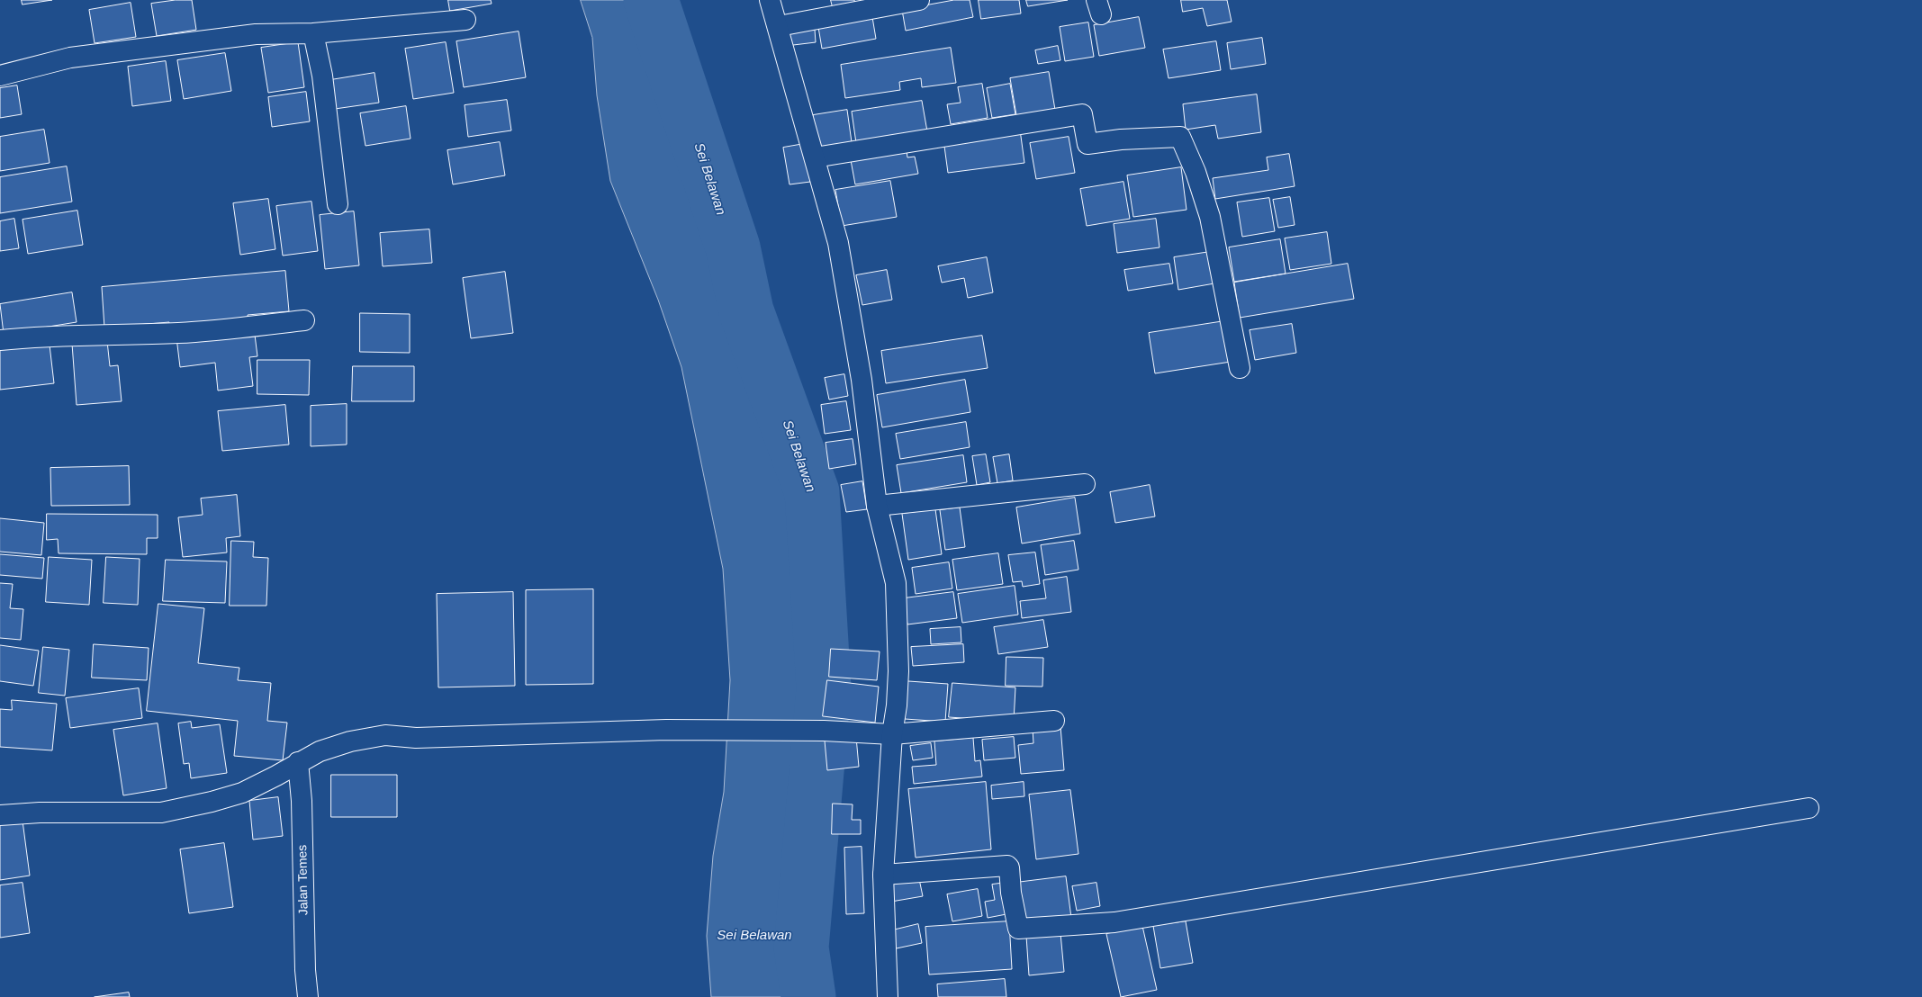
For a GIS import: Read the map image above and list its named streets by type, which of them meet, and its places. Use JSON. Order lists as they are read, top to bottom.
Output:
{
  "streets": {
    "street": ["Jalan Temes"]
  },
  "water": ["Sei Belawan"]
}
